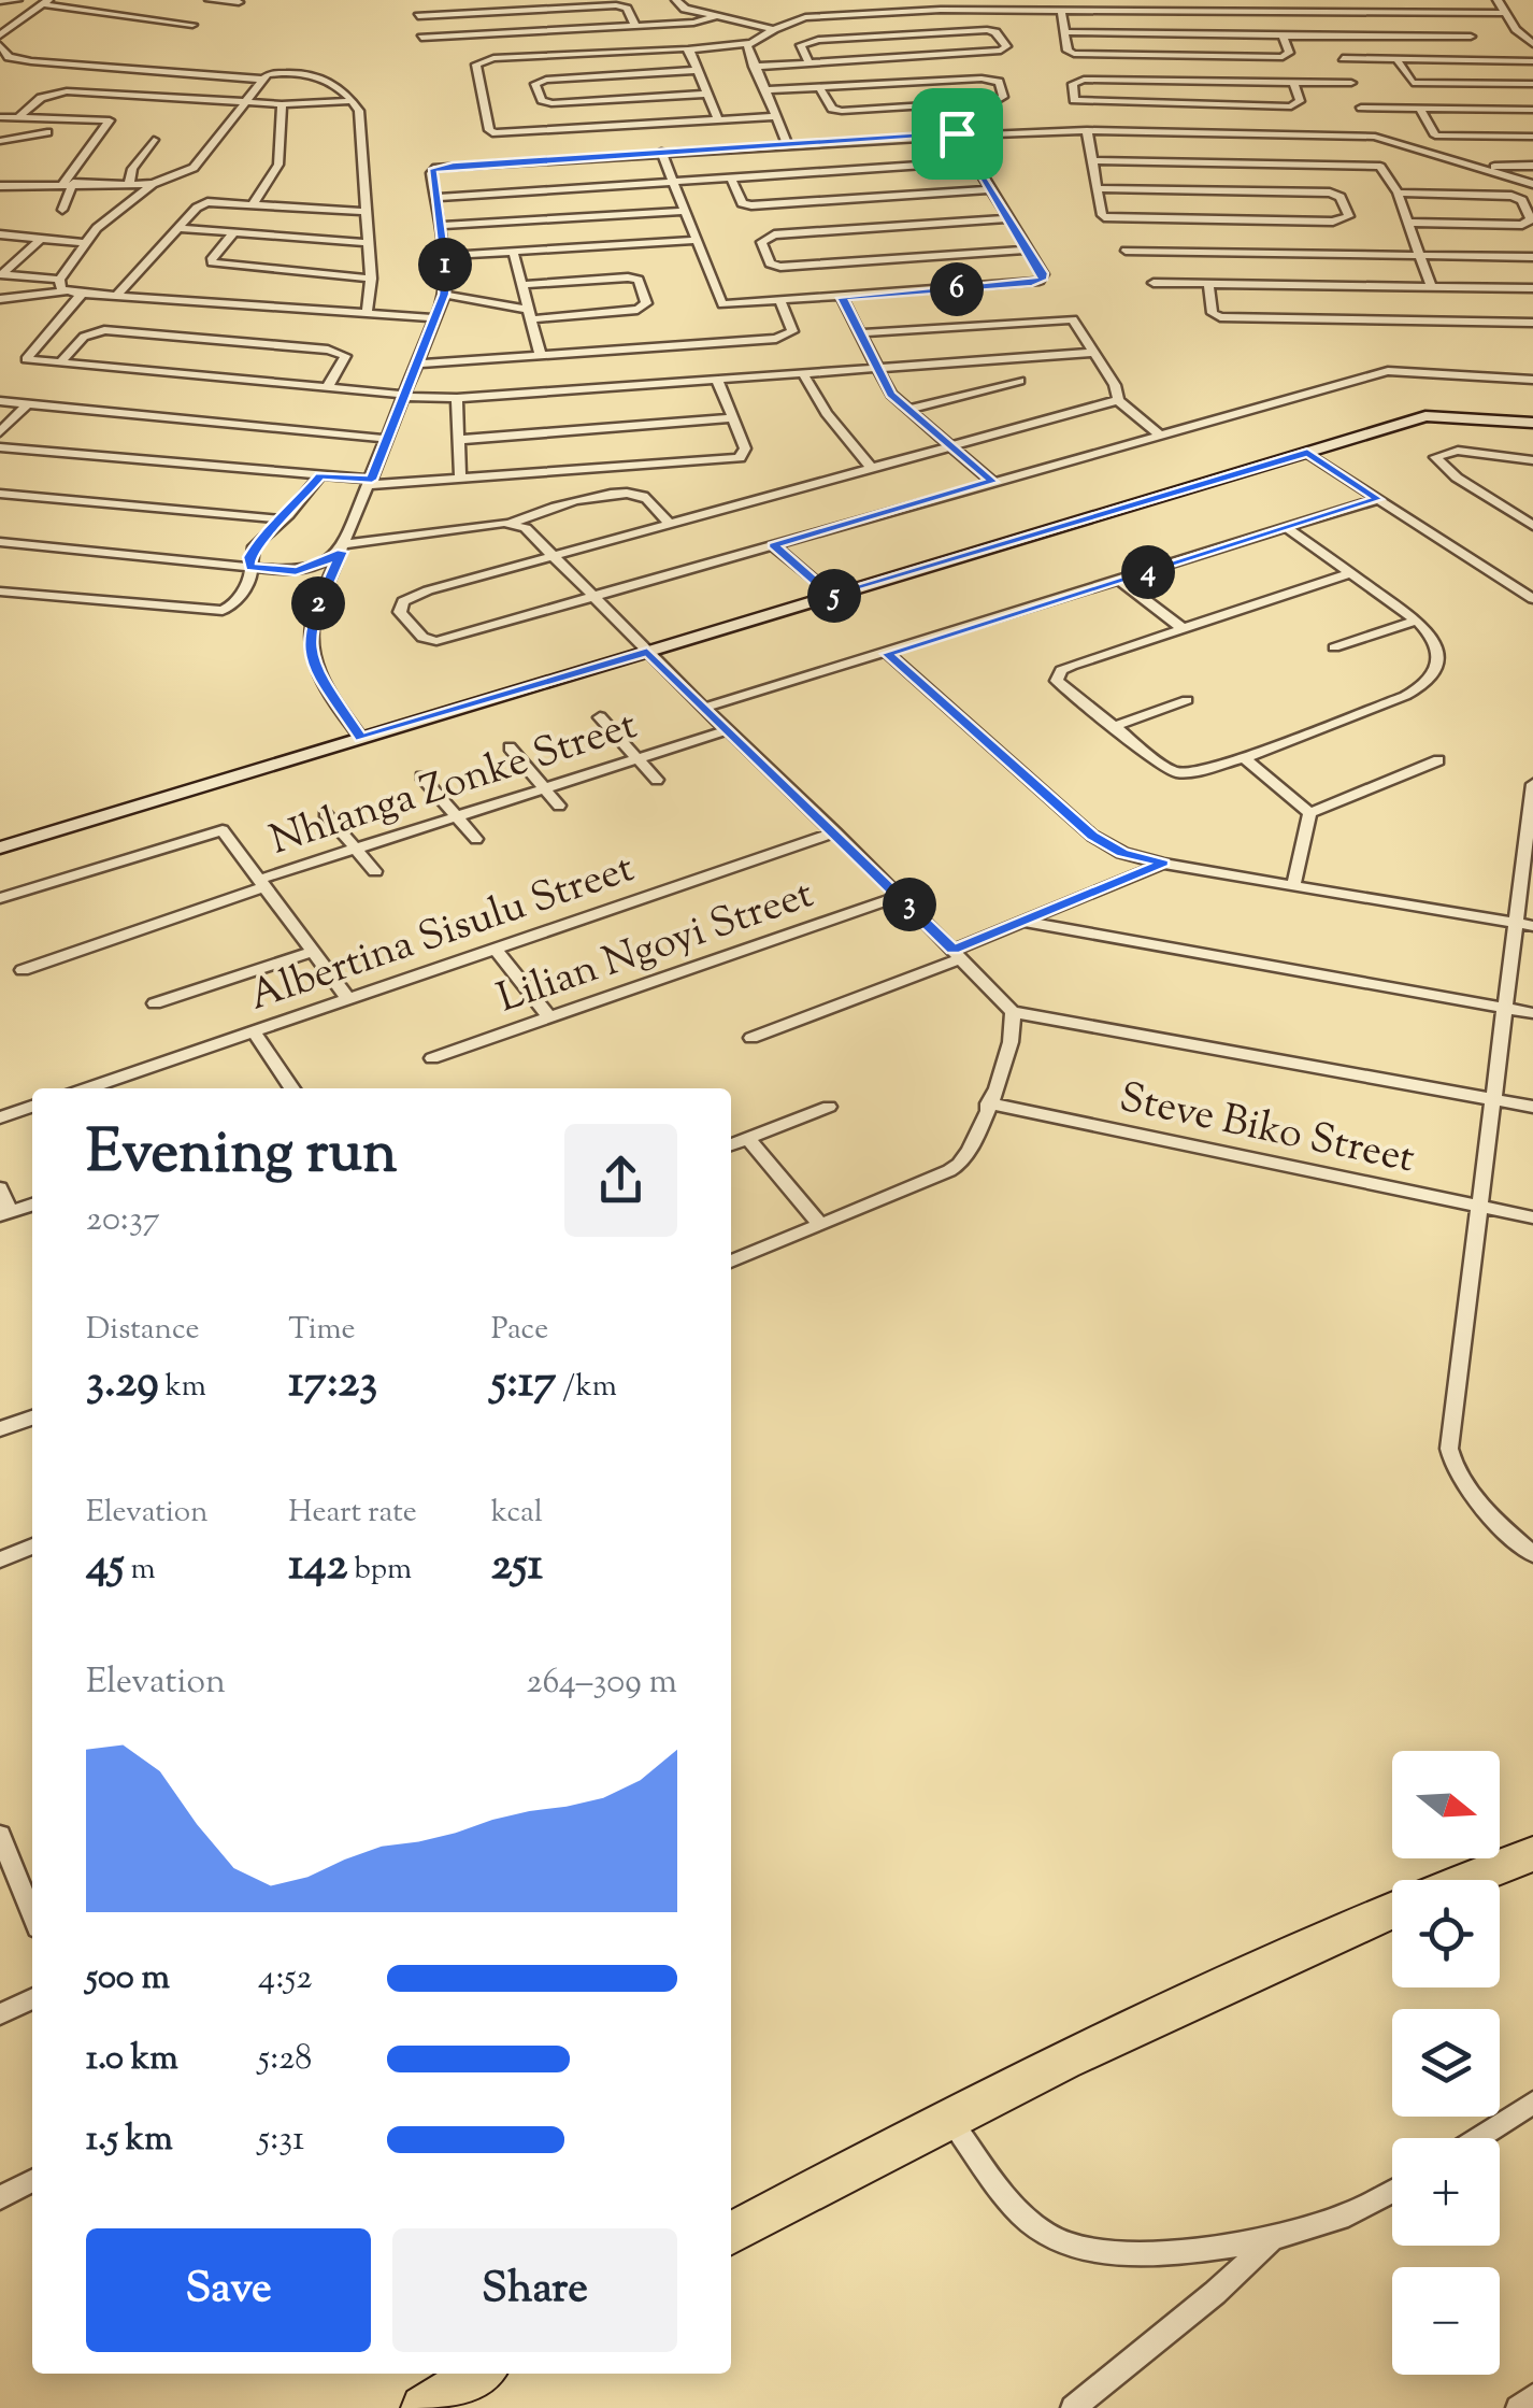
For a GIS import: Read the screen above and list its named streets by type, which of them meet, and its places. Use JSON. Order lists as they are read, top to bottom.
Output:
{
  "streets": {
    "street": [
      "Nhlanga Zonke Street",
      "Albertina Sisulu Street",
      "Lilian Ngoyi Street",
      "Steve Biko Street"
    ]
  },
  "crossings": [
    ["Nhlanga Zonke Street", "Albertina Sisulu Street"]
  ],
  "north": "right",
  "page": {
    "pins": [
      "1",
      "6",
      "4",
      "5",
      "2",
      "3"
    ],
    "heading": ["Evening run", "20:37"],
    "stats": [
      ["Distance", "3.29 km"],
      ["Time", "17:23"],
      ["Pace", "5:17 /km"],
      ["Elevation", "45 m"],
      ["Heart rate", "142 bpm"],
      ["kcal", "251"]
    ],
    "chart": ["Elevation", "264–309 m"],
    "map_buttons": ["+", "−"],
    "list": [
      {
        "name": "500 m",
        "note": "4:52"
      },
      {
        "name": "1.0 km",
        "note": "5:28"
      },
      {
        "name": "1.5 km",
        "note": "5:31"
      }
    ],
    "buttons": ["Save", "Share"]
  }
}
